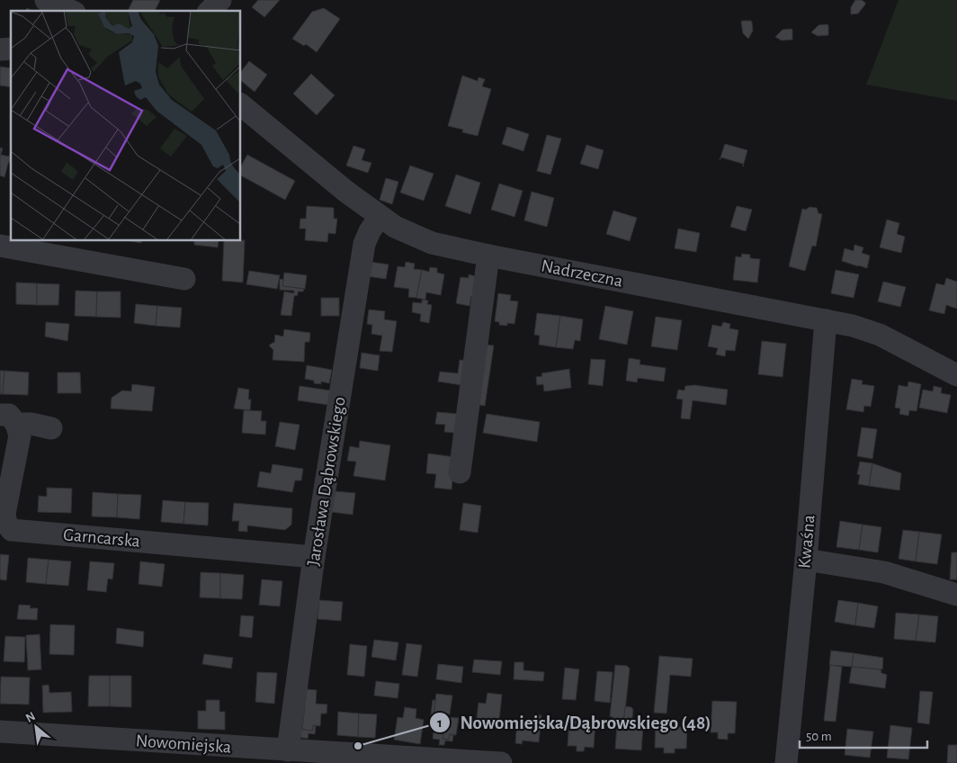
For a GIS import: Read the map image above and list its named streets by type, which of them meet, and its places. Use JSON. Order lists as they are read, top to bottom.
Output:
{
  "streets": {
    "street": [
      "Nadrzeczna",
      "Jarosława Dąbrowskiego",
      "Garncarska",
      "Kwaśna",
      "Nowomiejska"
    ]
  },
  "crossings": [
    ["Nadrzeczna", "Jarosława Dąbrowskiego"],
    ["Nadrzeczna", "Kwaśna"],
    ["Jarosława Dąbrowskiego", "Garncarska"],
    ["Jarosława Dąbrowskiego", "Nowomiejska"]
  ],
  "places": ["Nowomiejska/Dąbrowskiego (48)"],
  "scale_bar": "50 m",
  "north": "top left"
}
